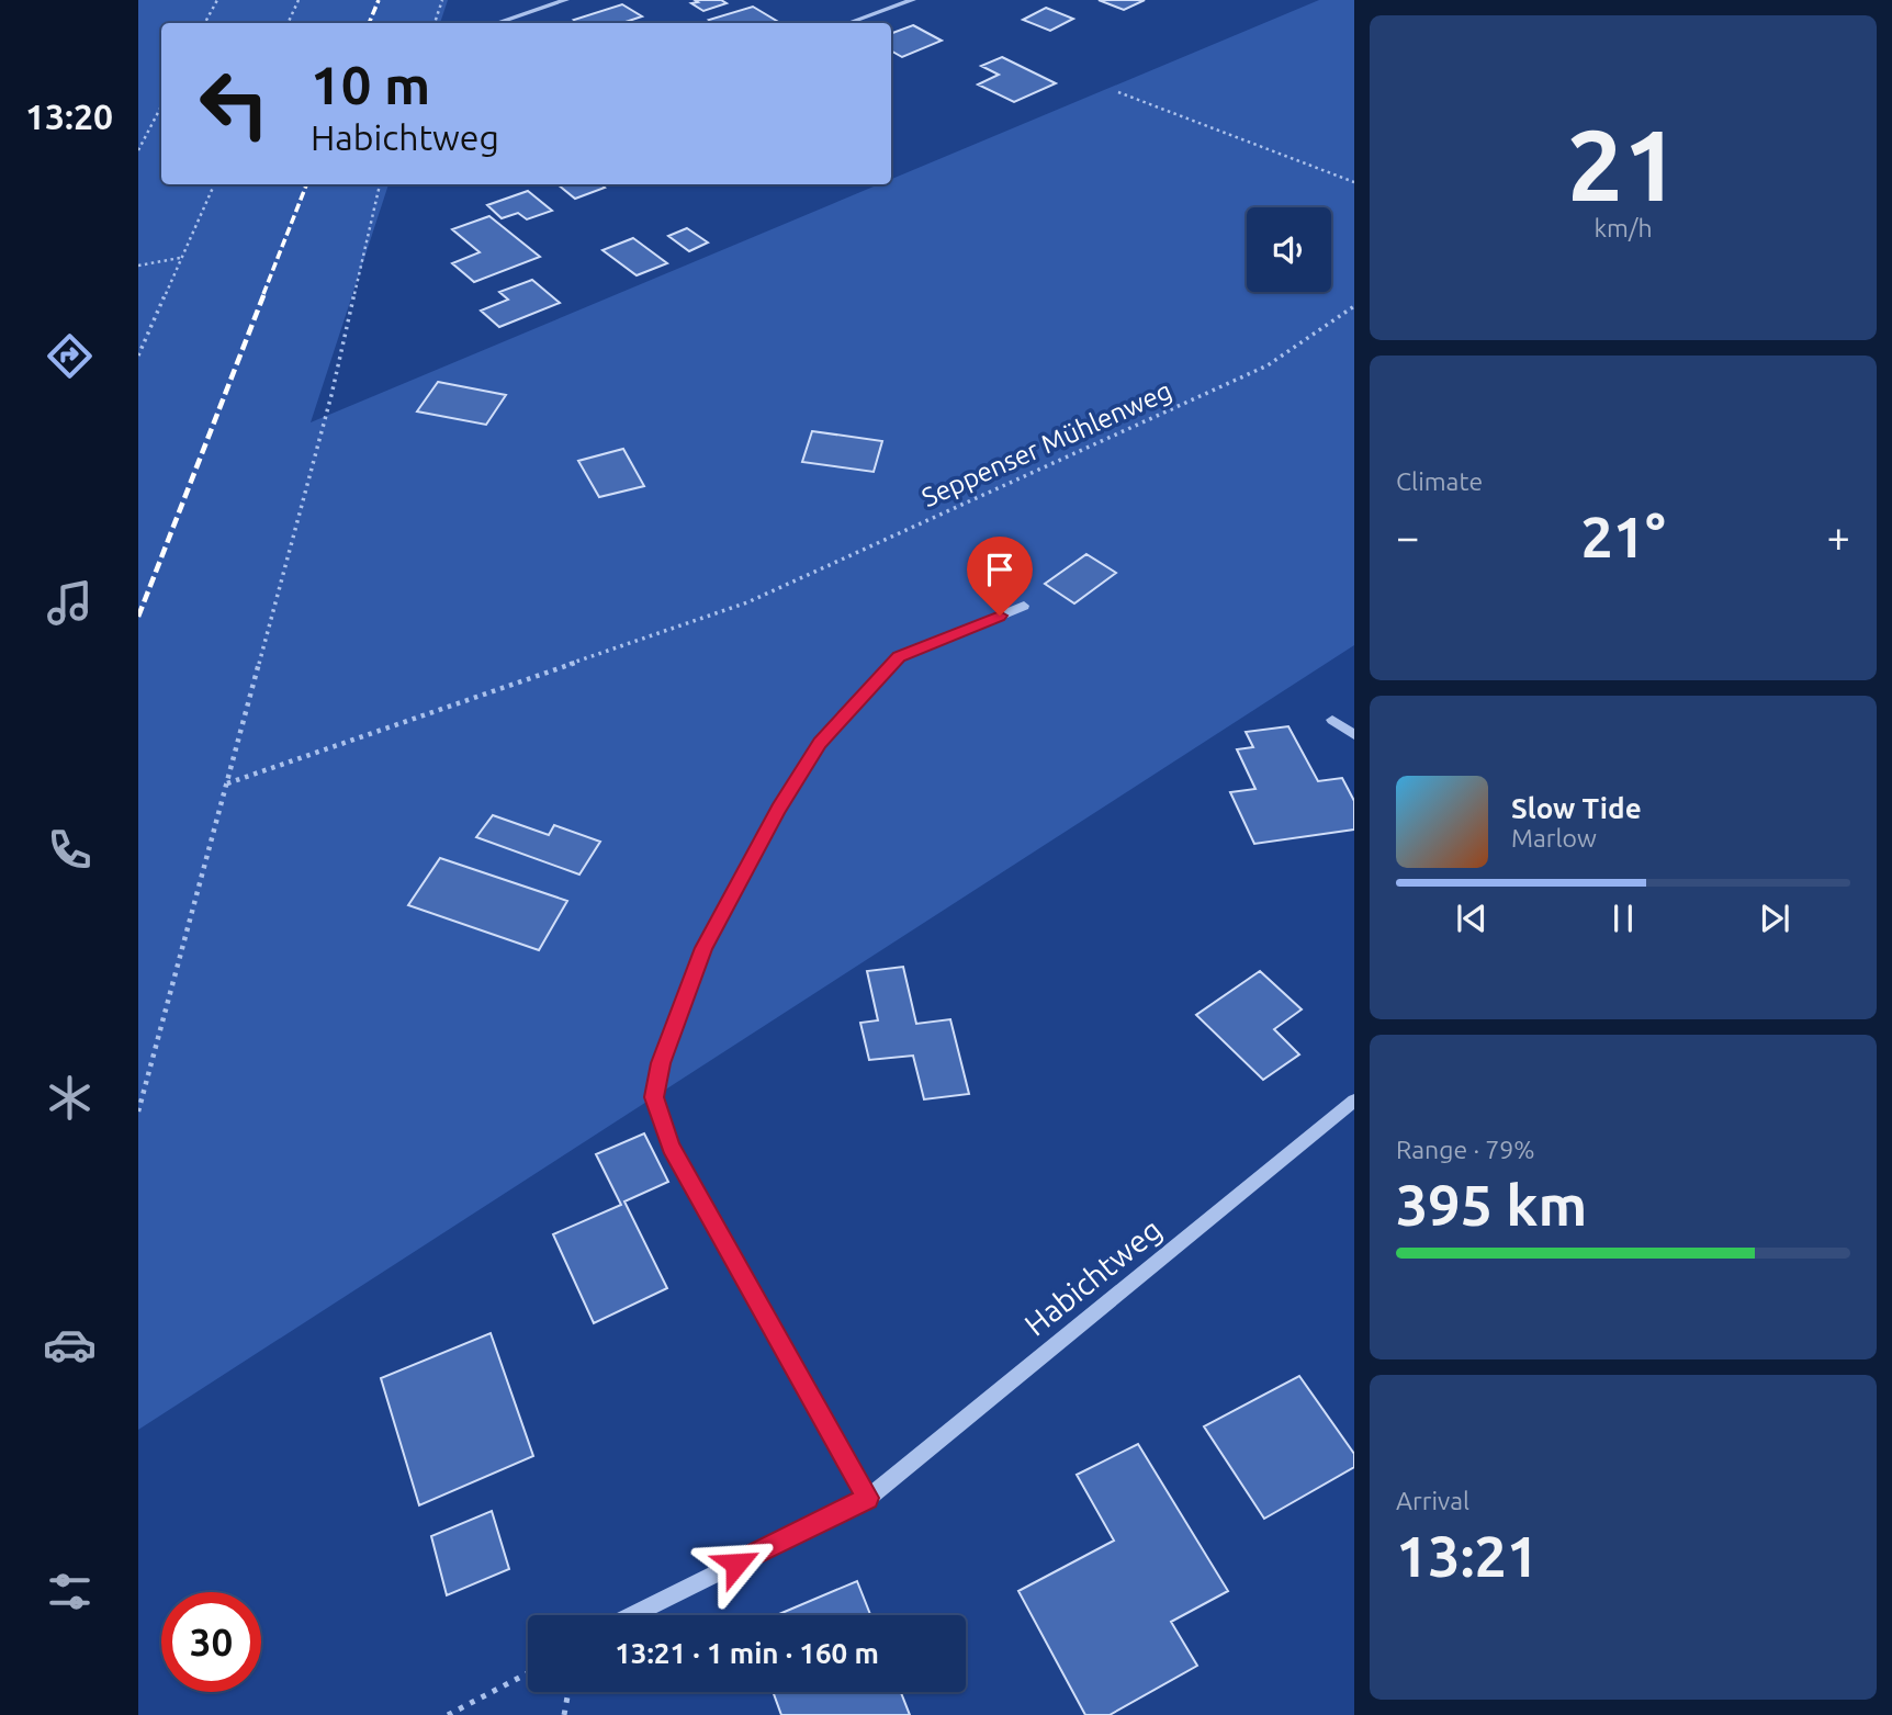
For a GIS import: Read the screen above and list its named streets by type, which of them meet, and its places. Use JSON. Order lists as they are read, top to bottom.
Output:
{
  "streets": {
    "street": ["Habichtweg"],
    "path": ["Seppenser Mühlenweg"]
  },
  "page": {
    "tabs": "13:20",
    "tile": [
      ["21", "km/h"],
      "Climate",
      ["Range · 79%", "395 km"],
      ["Arrival", "13:21"]
    ],
    "turn": ["10 m", "Habichtweg"],
    "heat": ["−", "21°", "+"],
    "song": ["Slow Tide", "Marlow"],
    "limit": "30",
    "trip": "13:21 · 1 min · 160 m"
  }
}
